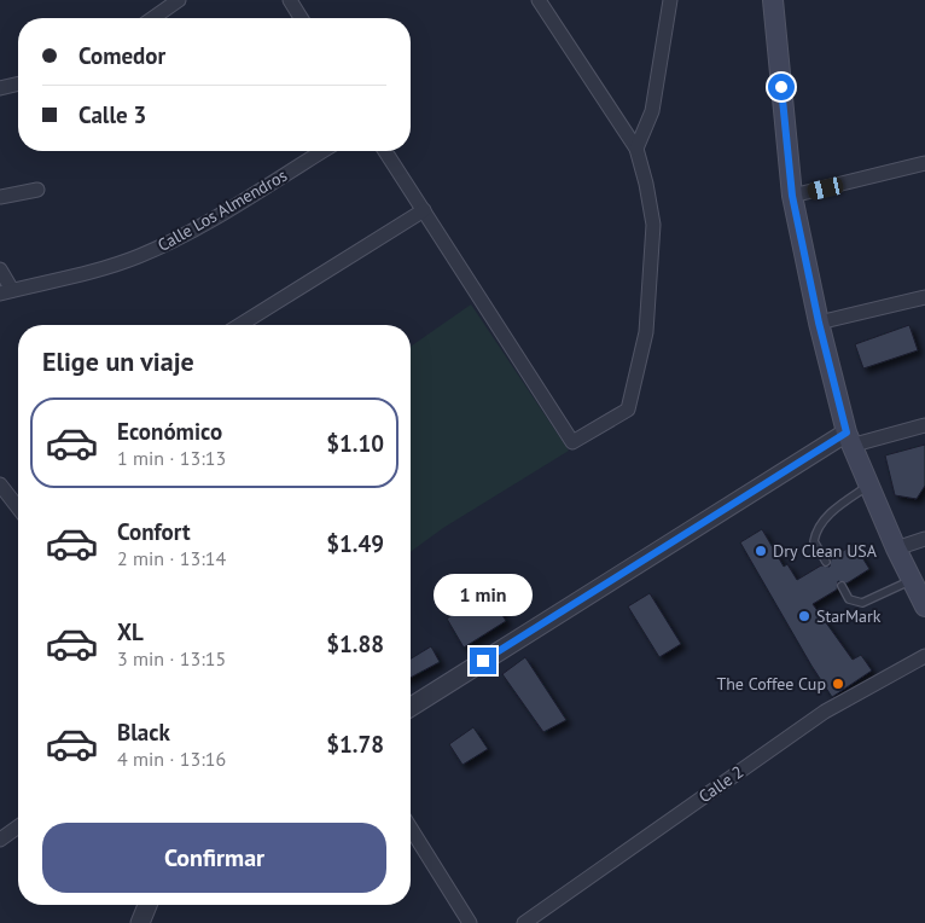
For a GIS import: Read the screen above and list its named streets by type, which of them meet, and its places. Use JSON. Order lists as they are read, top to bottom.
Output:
{
  "streets": {
    "street": ["Calle Los Almendros", "Calle 2"]
  },
  "places": ["Dry Clean USA", "StarMark", "The Coffee Cup"],
  "page": {
    "banner": ["Comedor", "Calle 3"],
    "heading": "Elige un viaje",
    "list": [
      {
        "name": "Económico",
        "note": "1 min · 13:13",
        "value": "$1.10"
      },
      {
        "name": "Confort",
        "note": "2 min · 13:14",
        "value": "$1.49"
      },
      {
        "name": "XL",
        "note": "3 min · 13:15",
        "value": "$1.88"
      },
      {
        "name": "Black",
        "note": "4 min · 13:16",
        "value": "$1.78"
      }
    ],
    "bubble": "1 min",
    "buttons": "Confirmar"
  }
}
